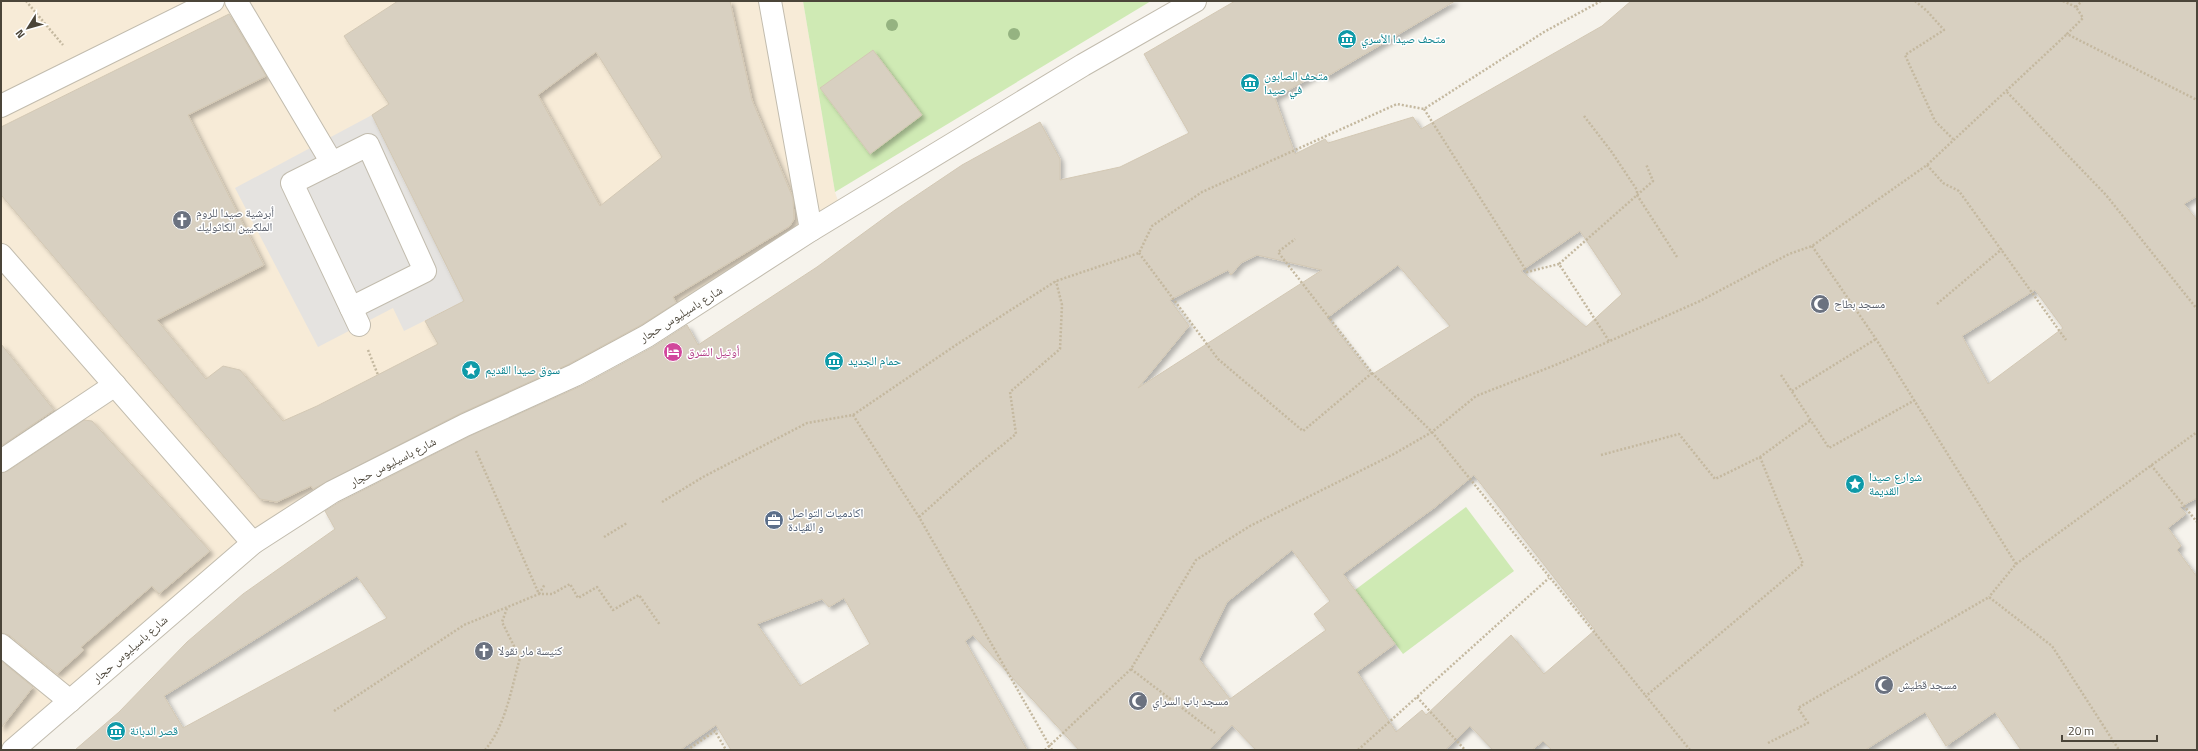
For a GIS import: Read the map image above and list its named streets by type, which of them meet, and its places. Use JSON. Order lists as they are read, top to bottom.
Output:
{
  "streets": {
    "street": ["شارع باسيليوس حجار"]
  },
  "places": {
    "museum": [
      "متحف صيدا الأسري",
      "متحف الصابون في صيدا",
      "حمام الجديد",
      "قصر الدبانة"
    ],
    "church": ["أبرشية صيدا للروم الملكيين الكاثوليك", "كنيسة مار نقولا"],
    "mosque": ["مسجد بطاح", "مسجد قطيش", "مسجد باب السراي"],
    "hotel": ["أوتيل الشرق"],
    "place": ["سوق صيدا القديم", "شوارع صيدا القديمة"],
    "office": ["اكادميات التواصل و القيادة"]
  },
  "scale_bar": "20 m",
  "north": "bottom left"
}
